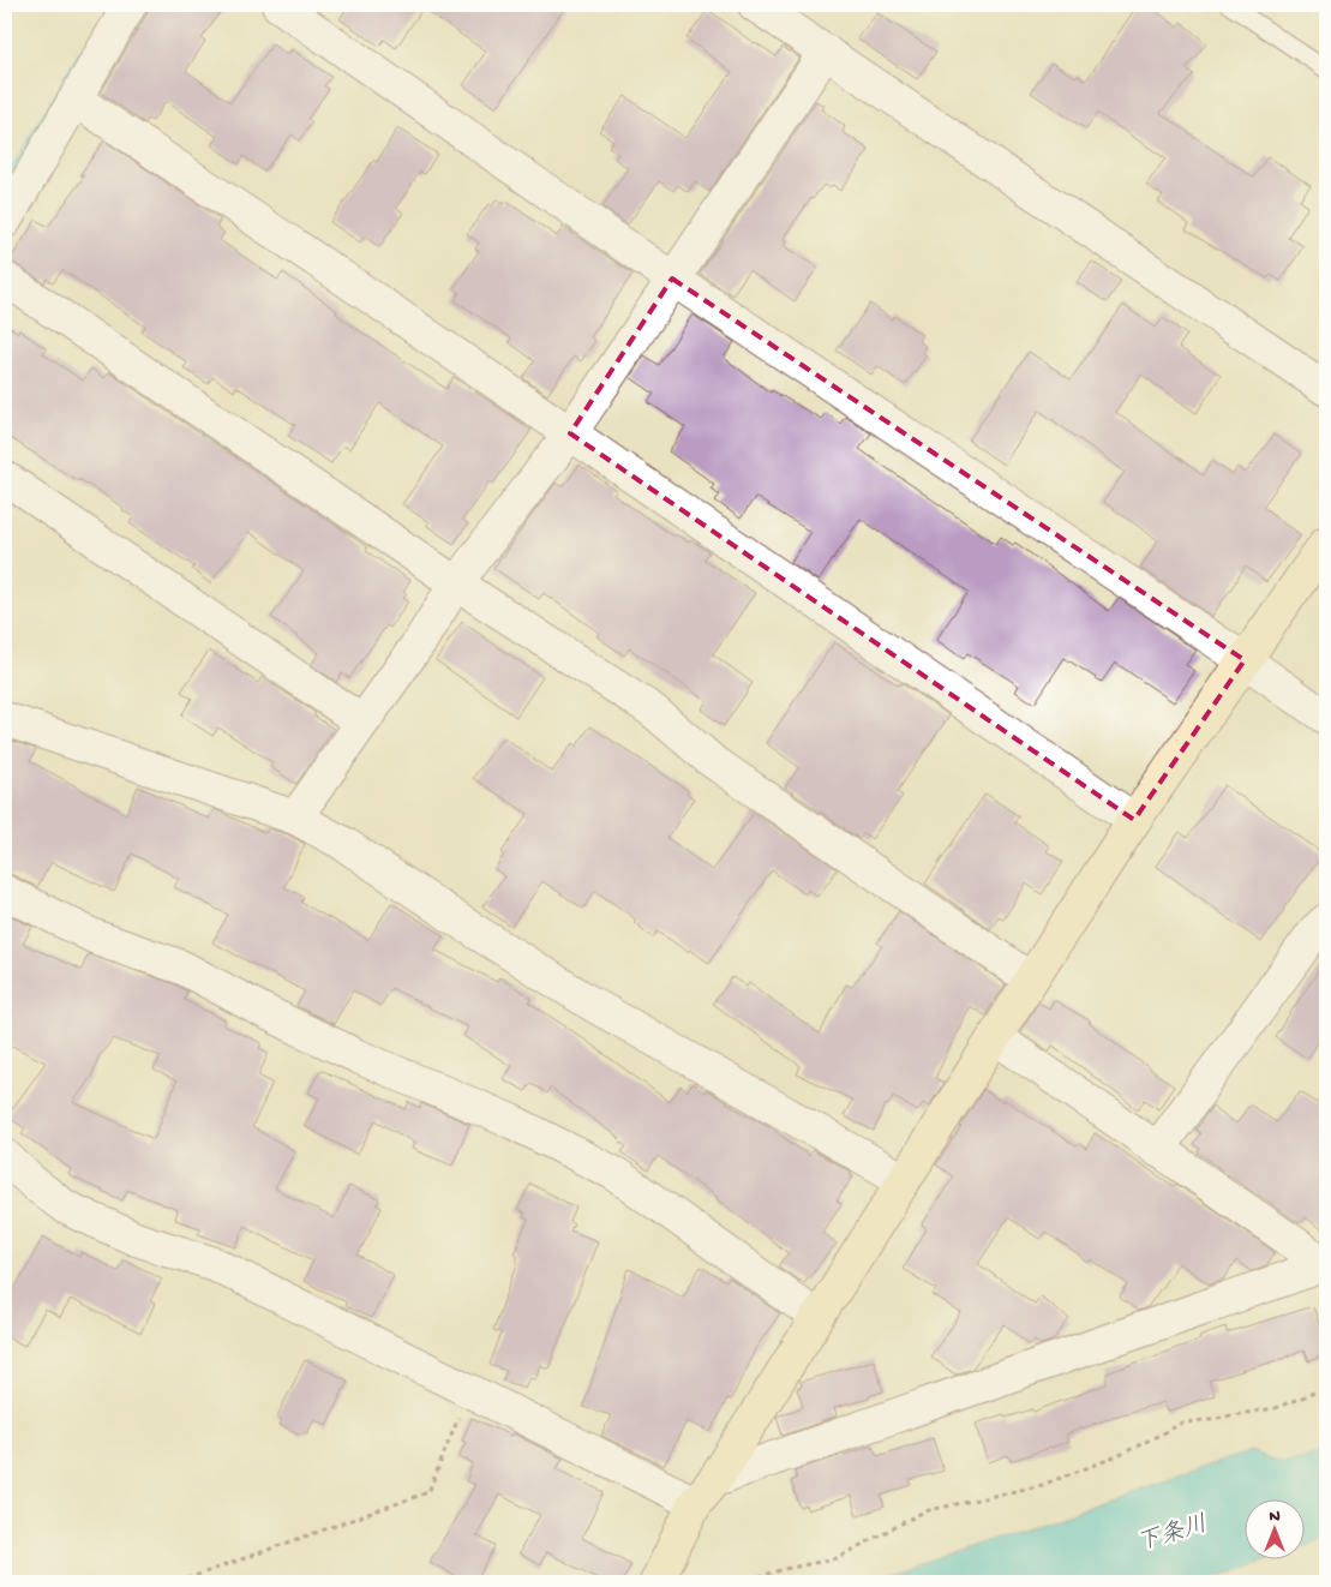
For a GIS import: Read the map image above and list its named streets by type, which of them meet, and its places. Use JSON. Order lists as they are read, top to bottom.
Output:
{
  "water": ["下条川"],
  "north": "top"
}
